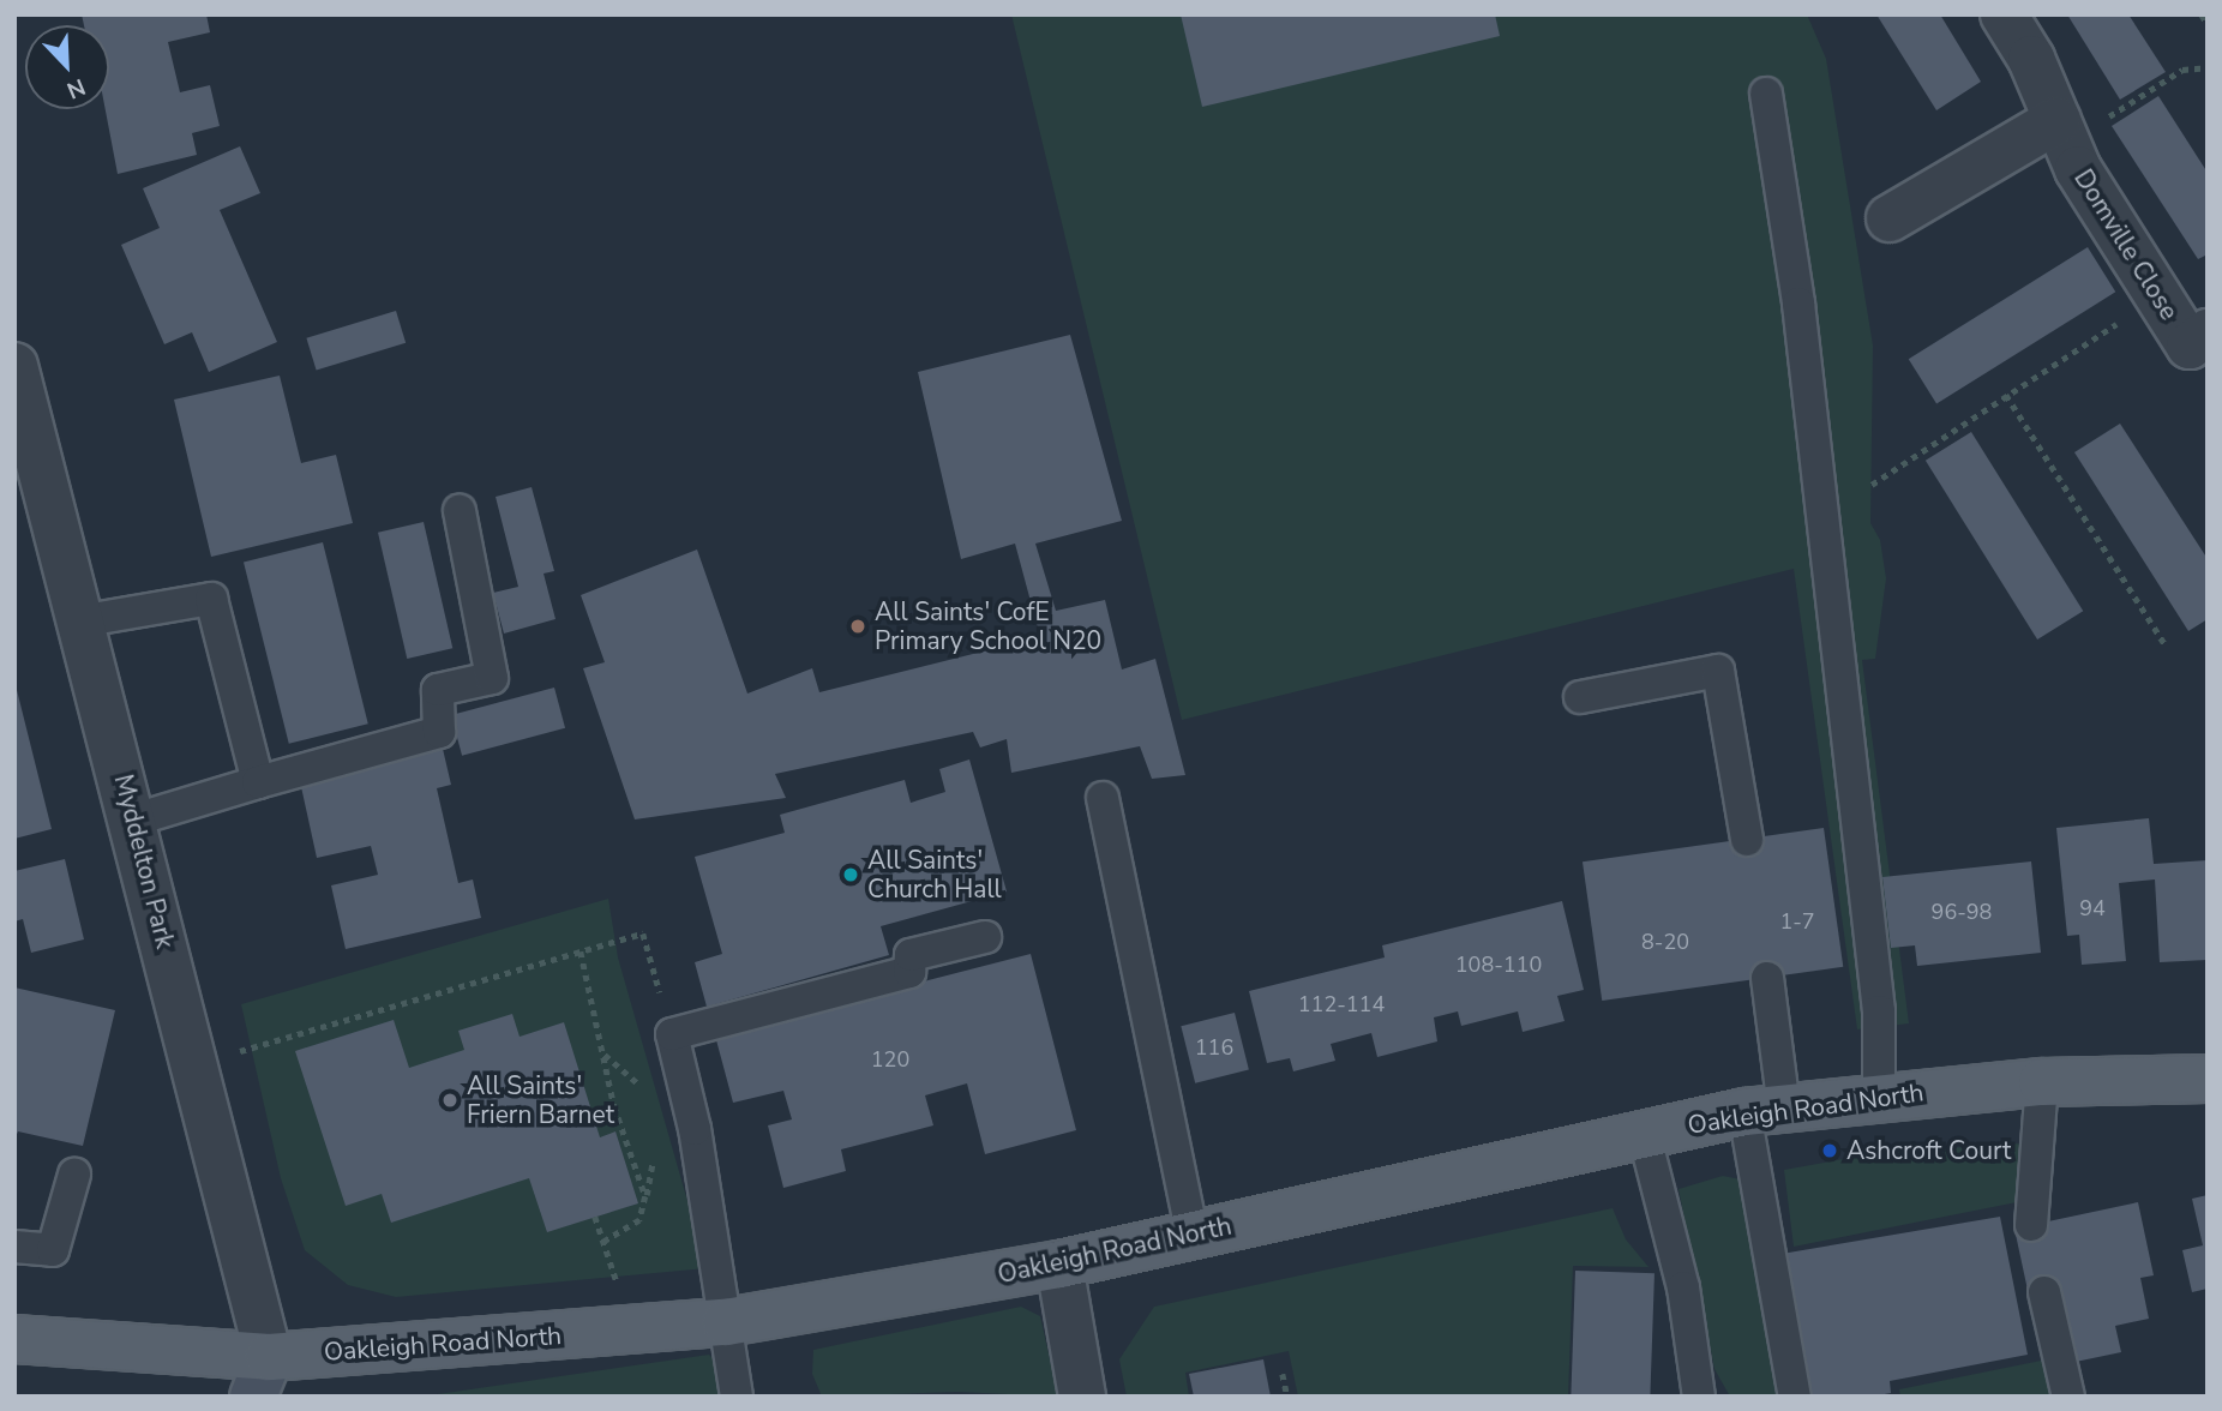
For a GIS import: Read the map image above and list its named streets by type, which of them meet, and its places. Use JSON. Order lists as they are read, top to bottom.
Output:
{
  "streets": {
    "main road": ["Oakleigh Road North"],
    "street": ["Domville Close", "Myddelton Park"]
  },
  "crossings": [
    ["Myddelton Park", "Oakleigh Road North"]
  ],
  "places": [
    "All Saints' CofE Primary School N20",
    "All Saints' Church Hall",
    "All Saints' Friern Barnet",
    "Ashcroft Court"
  ],
  "house_numbers": [
    "94",
    "96-98",
    "1-7",
    "8-20",
    "108-110",
    "112-114",
    "116",
    "120"
  ],
  "north": "bottom right"
}
